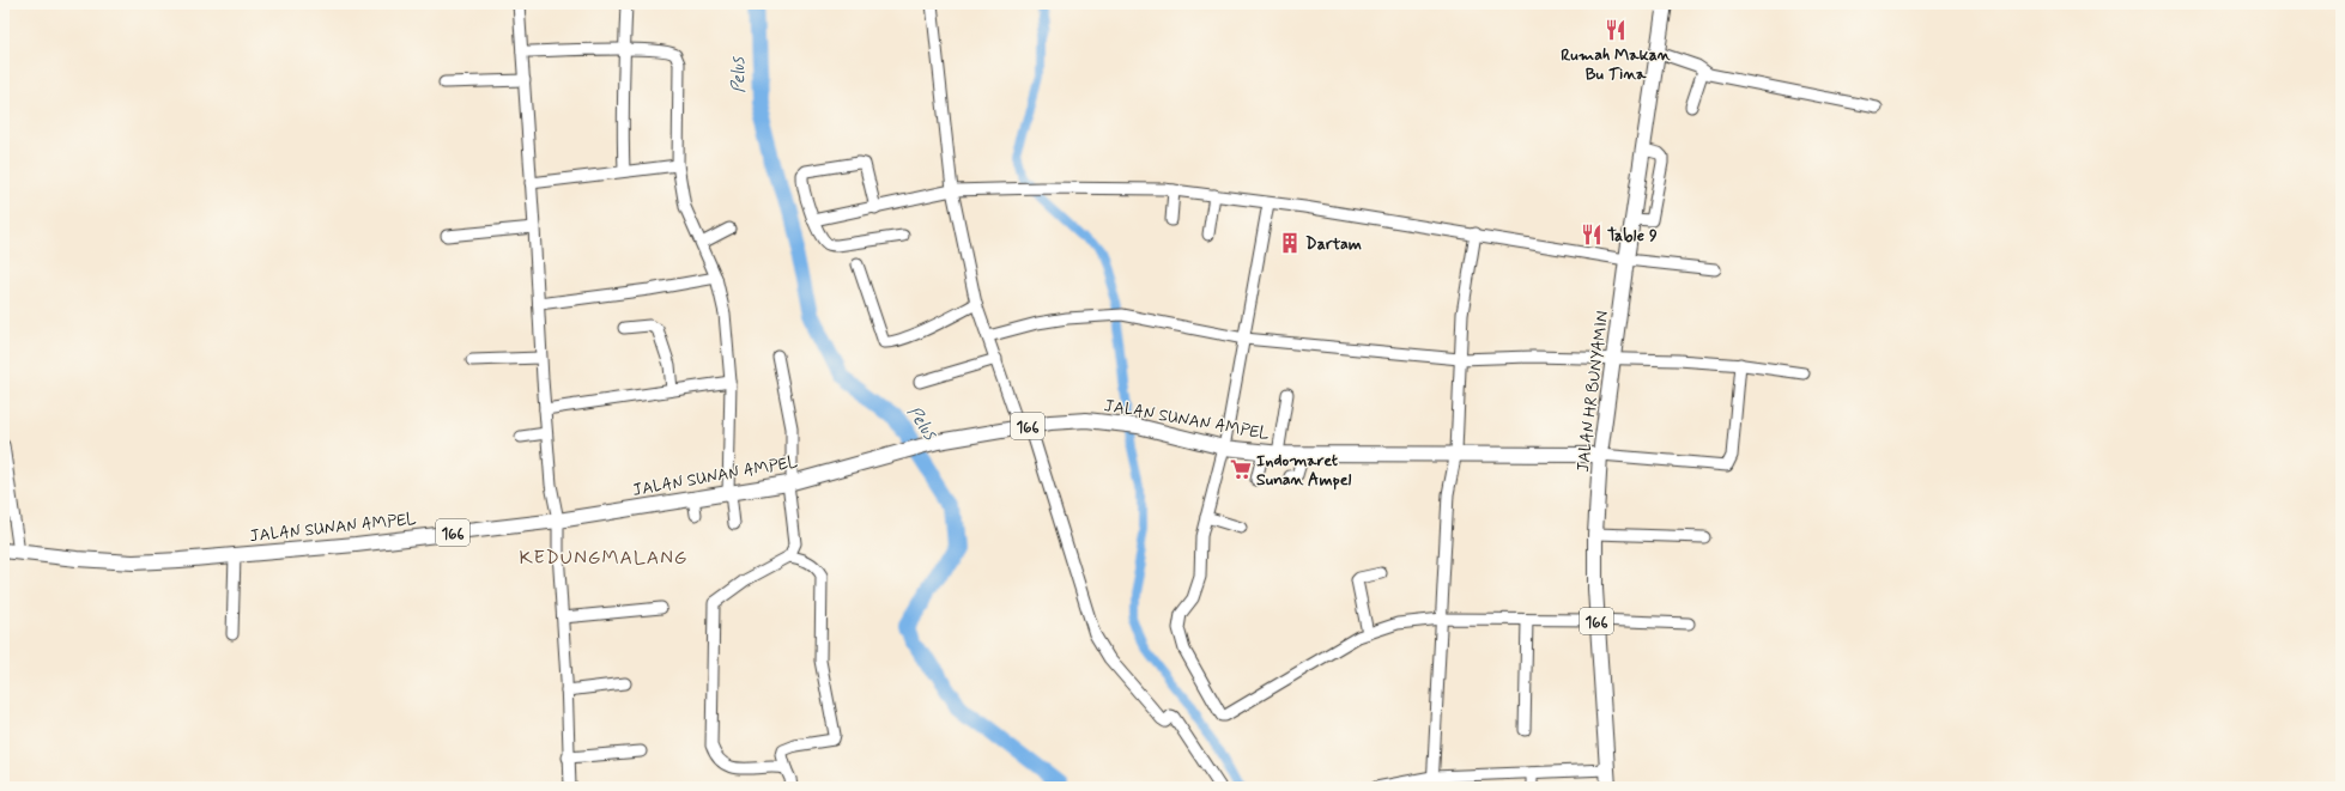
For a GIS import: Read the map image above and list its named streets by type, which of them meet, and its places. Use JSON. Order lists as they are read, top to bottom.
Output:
{
  "streets": {
    "main road": ["JALAN HR BUNYAMIN", "JALAN SUNAN AMPEL", "166"]
  },
  "crossings": [
    ["JALAN HR BUNYAMIN", "JALAN SUNAN AMPEL"]
  ],
  "districts": ["KEDUNGMALANG"],
  "water": ["Pelus"],
  "places": {
    "restaurant": ["Rumah Makan Bu Tina", "Table 9"],
    "building": ["Dartam"],
    "supermarket": ["Indomaret Sunan Ampel"]
  }
}
